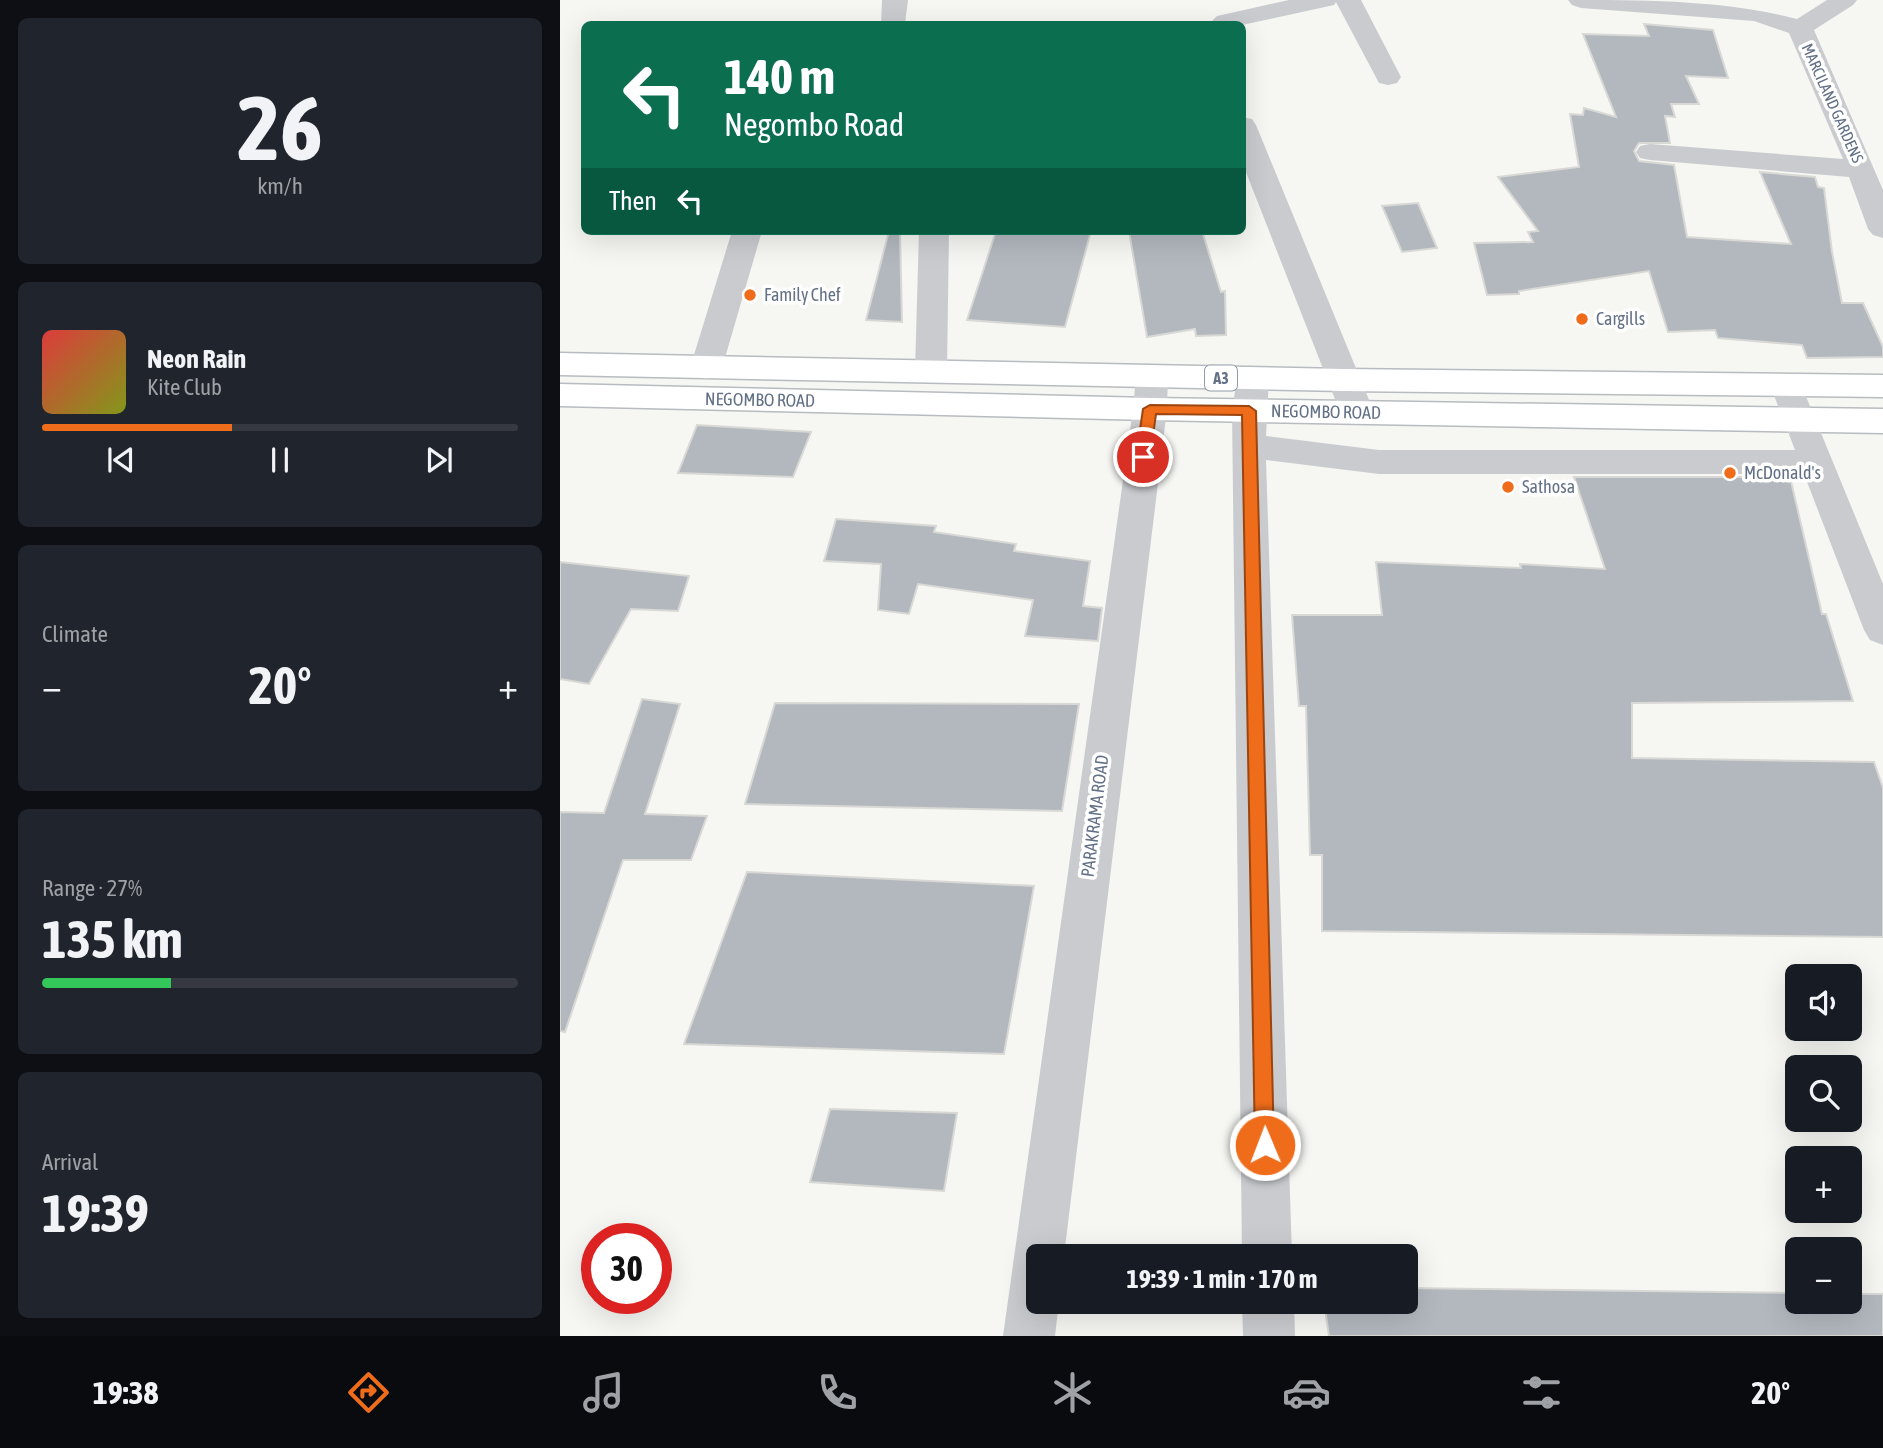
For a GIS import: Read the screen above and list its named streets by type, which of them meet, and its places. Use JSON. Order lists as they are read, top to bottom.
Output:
{
  "streets": {
    "highway": ["A3", "NEGOMBO ROAD"],
    "street": ["MARCILAND GARDENS", "PARAKRAMA ROAD"]
  },
  "crossings": [
    ["NEGOMBO ROAD", "PARAKRAMA ROAD"]
  ],
  "places": [
    "Family Chef",
    "Cargills",
    "McDonald's",
    "Sathosa"
  ],
  "page": {
    "tile": [
      ["26", "km/h"],
      "Climate",
      ["Range · 27%", "135 km"],
      ["Arrival", "19:39"]
    ],
    "turn": ["140 m", "Negombo Road"],
    "then": "Then",
    "song": ["Neon Rain", "Kite Club"],
    "heat": ["−", "20°", "+"],
    "map_buttons": ["+", "−"],
    "limit": "30",
    "trip": "19:39 · 1 min · 170 m",
    "tabs": ["19:38", "20°"]
  }
}
